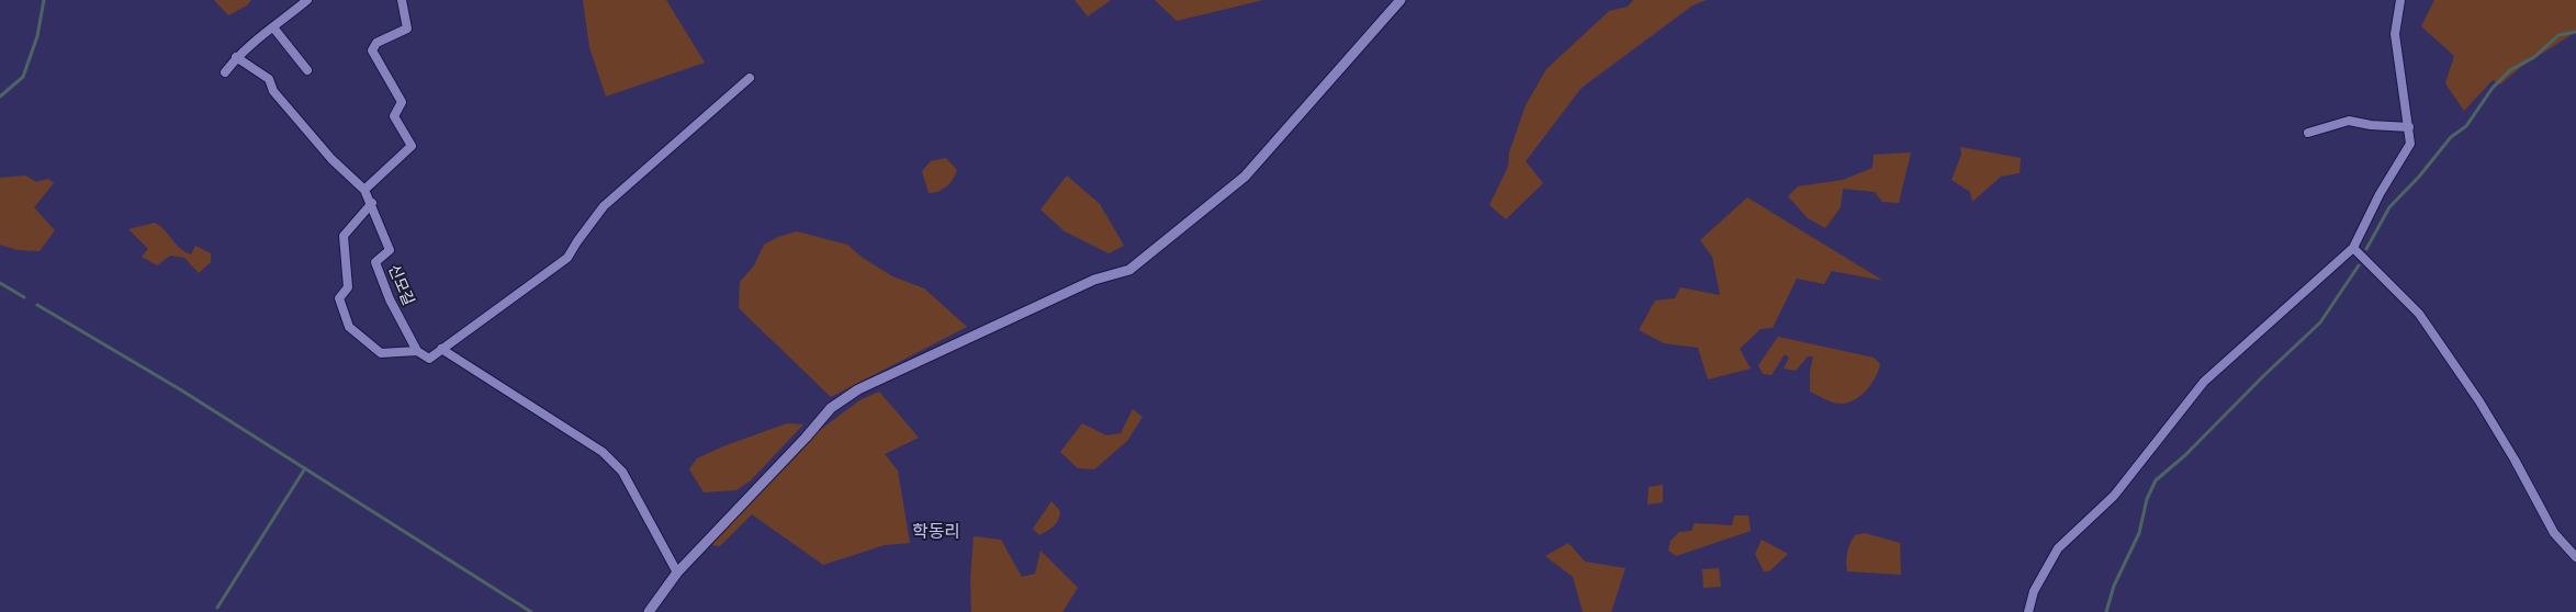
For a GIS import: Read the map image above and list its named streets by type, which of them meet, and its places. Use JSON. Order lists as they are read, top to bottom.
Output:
{
  "streets": {
    "street": ["신모길"]
  },
  "districts": ["학동리"]
}
